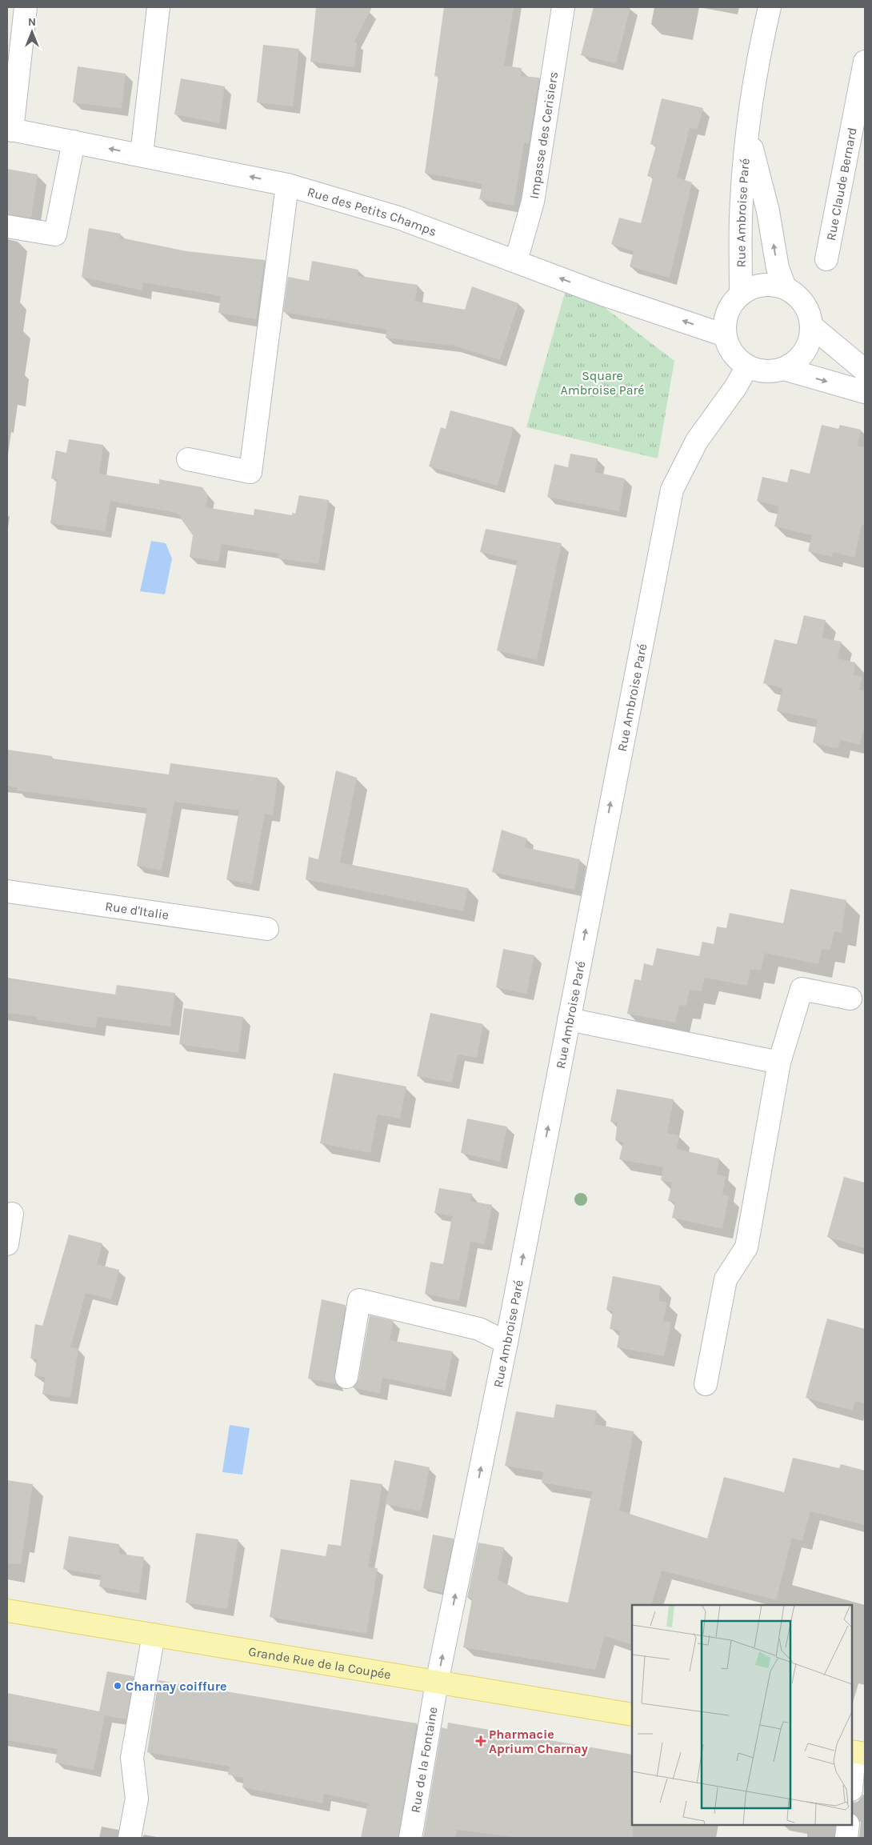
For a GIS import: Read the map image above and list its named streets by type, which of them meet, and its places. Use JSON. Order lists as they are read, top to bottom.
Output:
{
  "streets": {
    "main road": ["Grande Rue de la Coupée"],
    "street": [
      "Impasse des Cerisiers",
      "Rue Claude Bernard",
      "Rue des Petits Champs",
      "Rue Ambroise Paré",
      "Rue d'Italie",
      "Rue de la Fontaine"
    ]
  },
  "crossings": [
    ["Impasse des Cerisiers", "Rue des Petits Champs"],
    ["Rue des Petits Champs", "Rue Ambroise Paré"],
    ["Rue Ambroise Paré", "Grande Rue de la Coupée"],
    ["Rue Ambroise Paré", "Rue de la Fontaine"],
    ["Grande Rue de la Coupée", "Rue de la Fontaine"]
  ],
  "one_way": ["Rue des Petits Champs", "Rue Ambroise Paré"],
  "parks": ["Square Ambroise Paré"],
  "places": {
    "other": ["Charnay coiffure"],
    "health": ["Pharmacie Aprium Charnay"]
  },
  "north": "top"
}
